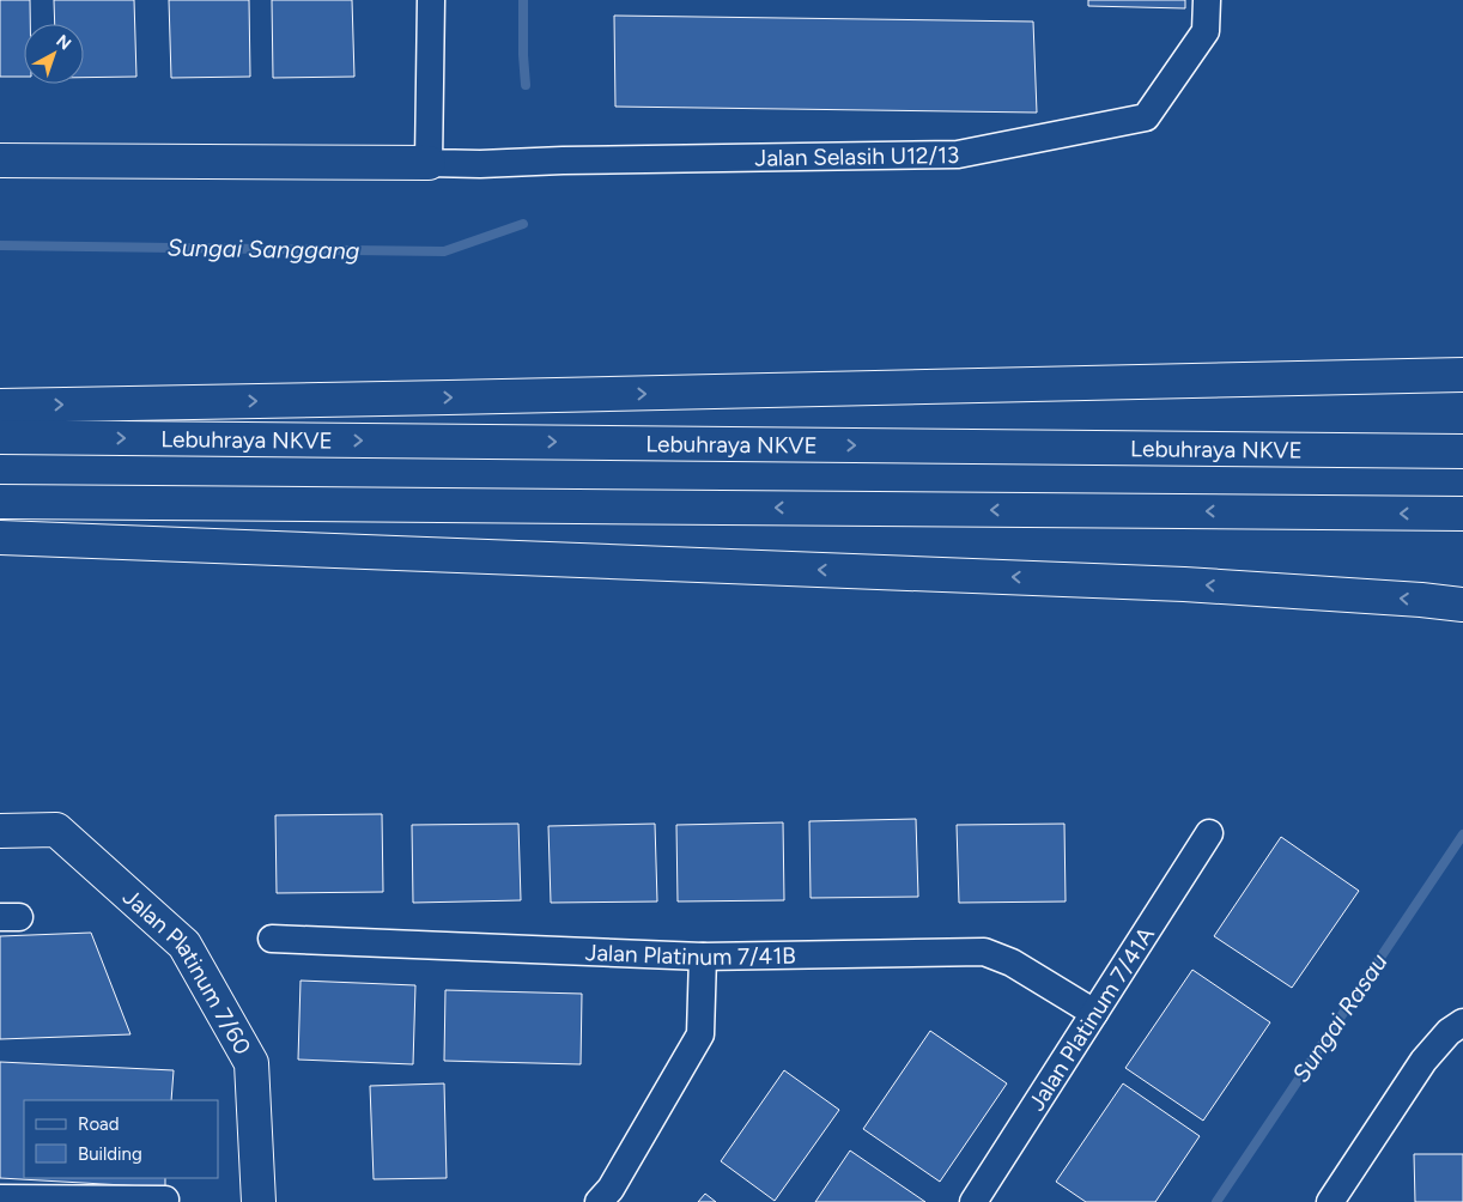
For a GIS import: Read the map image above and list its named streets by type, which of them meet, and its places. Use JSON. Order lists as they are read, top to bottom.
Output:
{
  "streets": {
    "main road": ["Lebuhraya NKVE", "Jalan Platinum 7/60"],
    "street": ["Jalan Selasih U12/13", "Jalan Platinum 7/41B", "Jalan Platinum 7/41A"]
  },
  "crossings": [
    ["Jalan Platinum 7/41B", "Jalan Platinum 7/41A"]
  ],
  "water": ["Sungai Sanggang", "Sungai Rasau"],
  "legend": ["Road", "Building"],
  "north": "top right"
}
